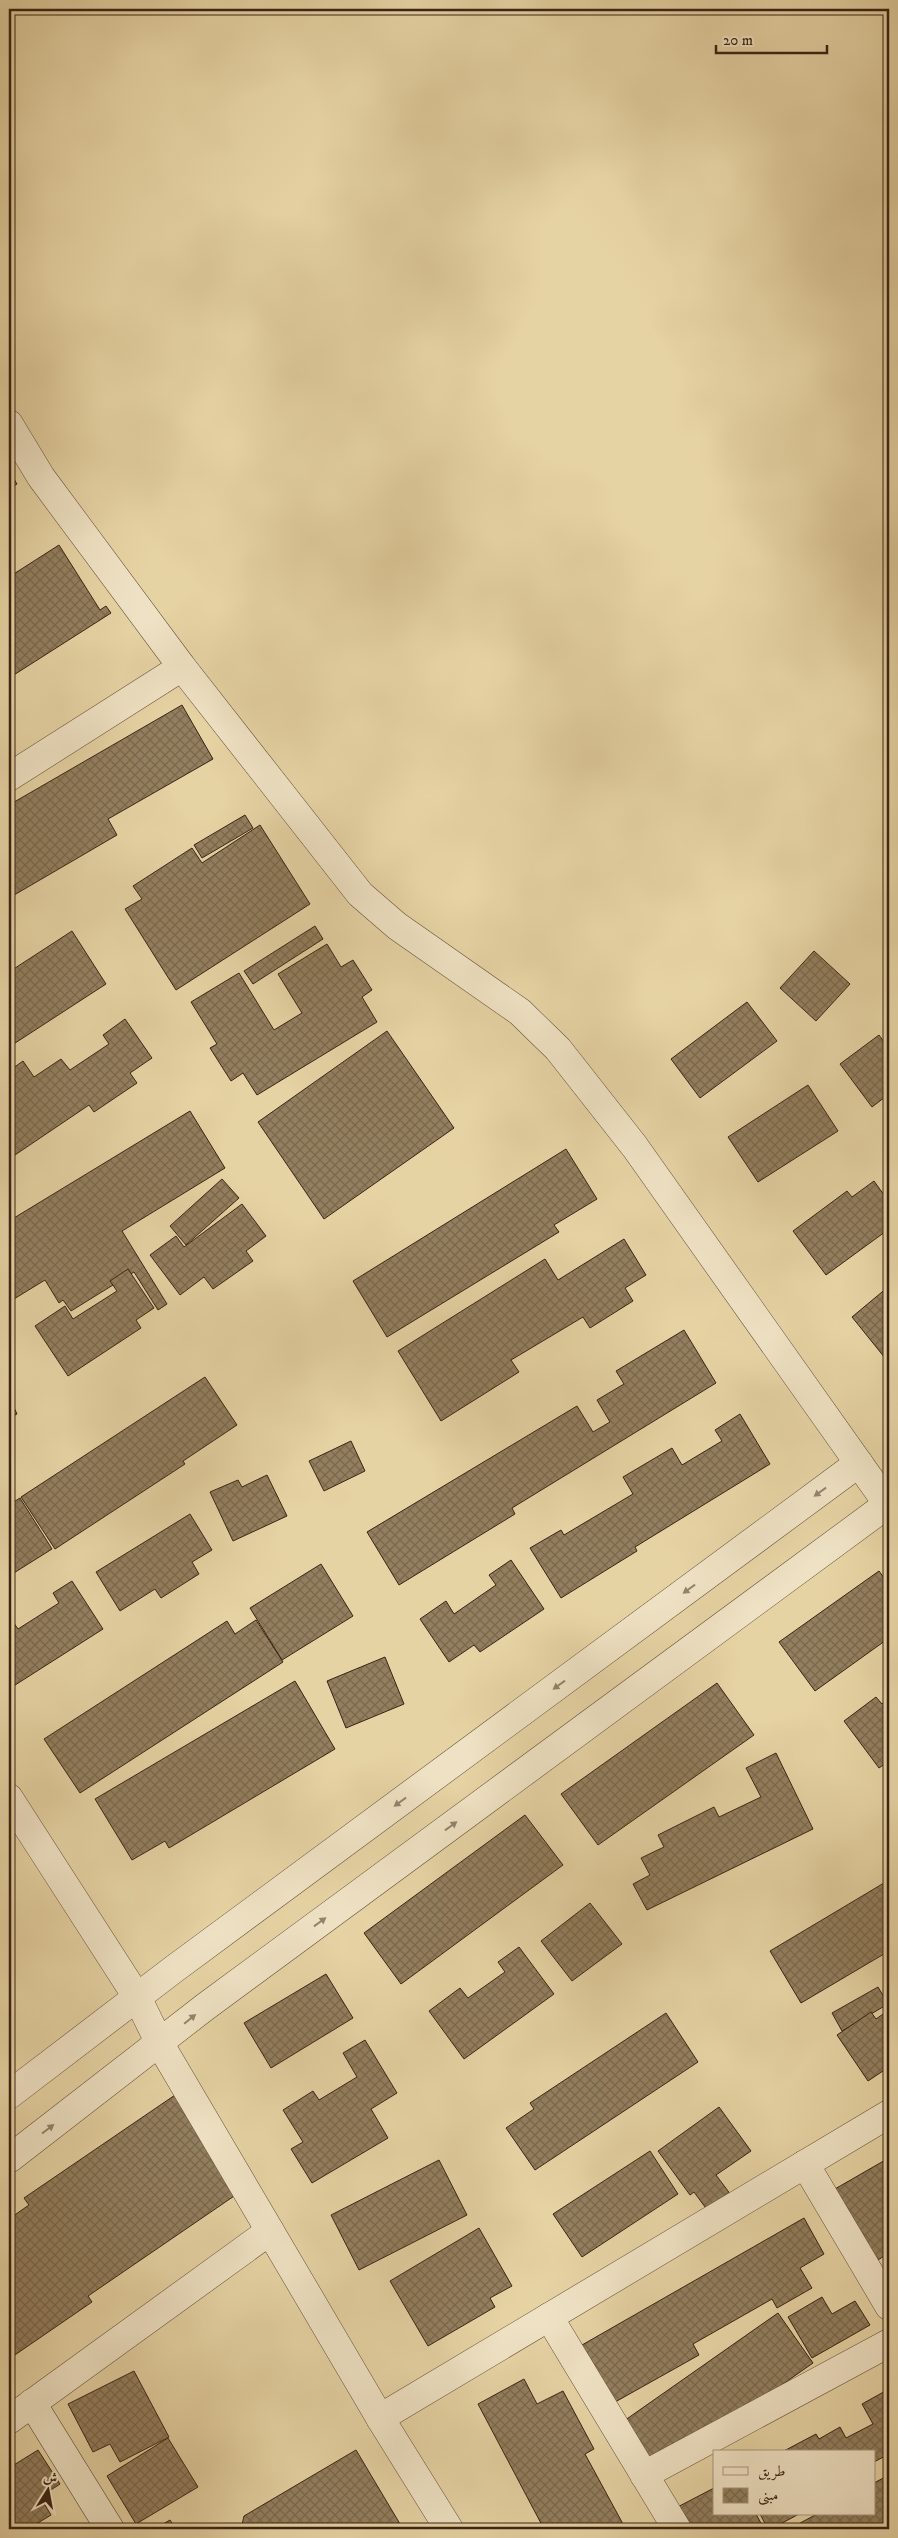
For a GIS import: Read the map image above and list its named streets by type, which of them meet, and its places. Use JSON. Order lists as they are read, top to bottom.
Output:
{
  "legend": ["طريق", "مبنى"],
  "scale_bar": "20 m",
  "north": "top"
}
